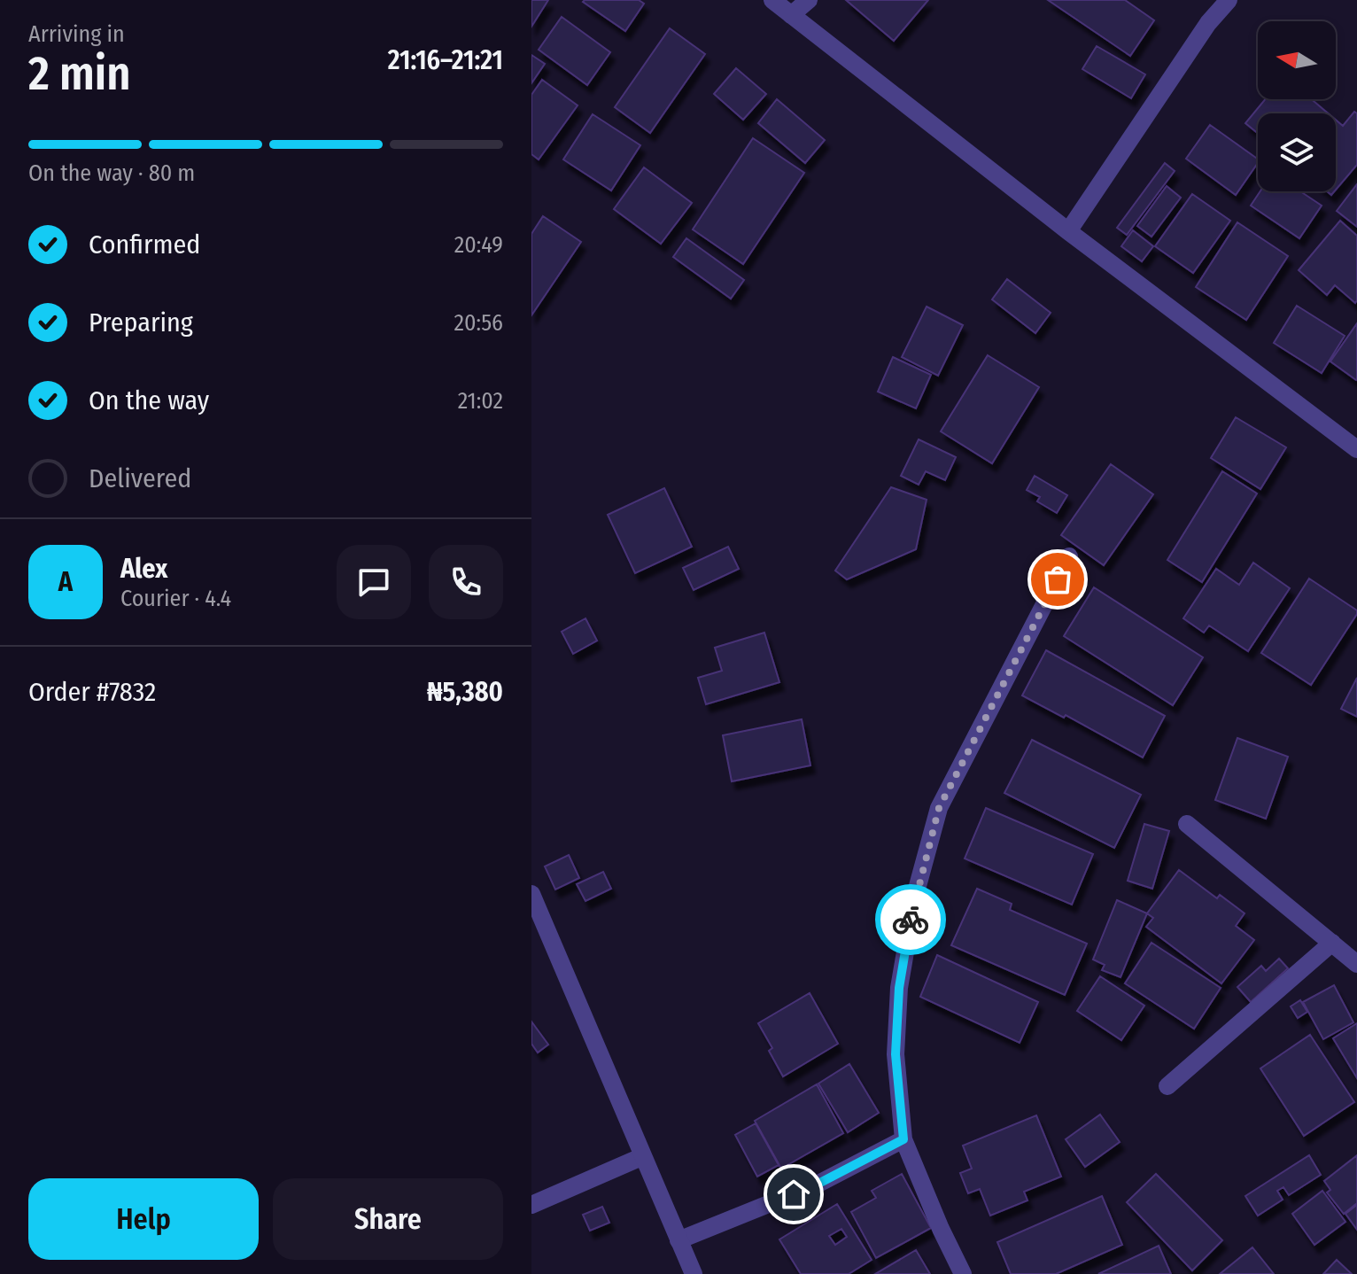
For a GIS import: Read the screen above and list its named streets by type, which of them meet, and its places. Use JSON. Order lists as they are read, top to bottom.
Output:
{
  "north": "left",
  "page": {
    "heading": ["2 min", "Arriving in", "21:16–21:21"],
    "panel": [
      "Alex",
      "Courier · 4.4",
      "Order #7832",
      "₦5,380"
    ],
    "bar": "On the way · 80 m",
    "list": [
      ["Confirmed", "20:49"],
      ["Preparing", "20:56"],
      ["On the way", "21:02"],
      "Delivered"
    ],
    "round": "A",
    "buttons": ["Help", "Share"]
  }
}
